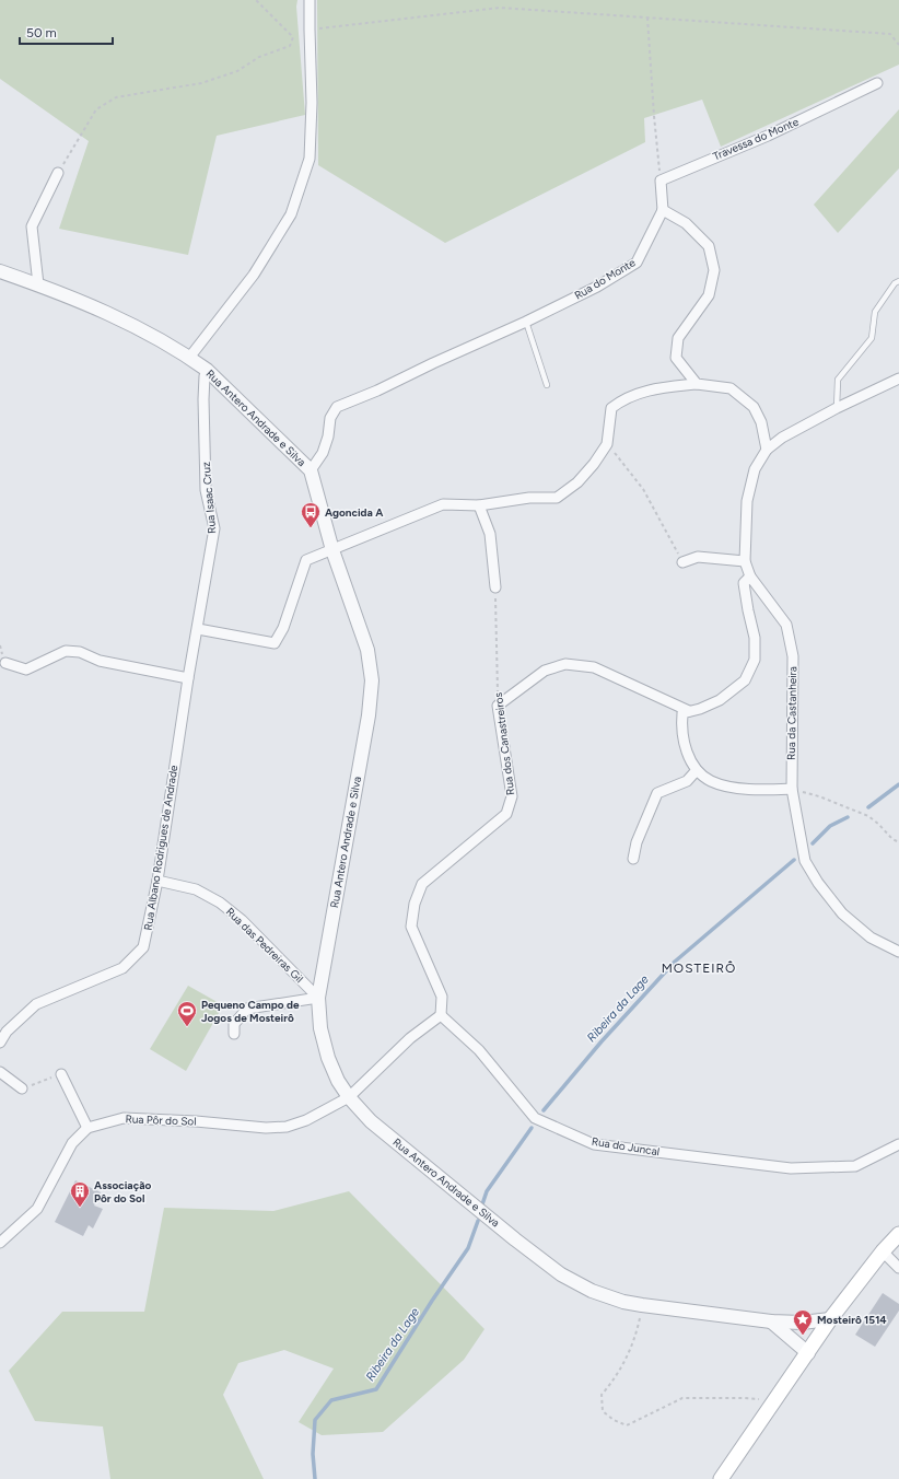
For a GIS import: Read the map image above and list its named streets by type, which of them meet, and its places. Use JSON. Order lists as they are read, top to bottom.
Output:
{
  "streets": {
    "street": [
      "Travessa do Monte",
      "Rua do Monte",
      "Rua Antero Andrade e Silva",
      "Rua Isaac Cruz",
      "Rua da Castanheira",
      "Rua dos Canastreiros",
      "Rua Albano Rodrigues de Andrade",
      "Rua das Pedreiras Gil",
      "Rua Pôr do Sol",
      "Rua do Juncal"
    ]
  },
  "crossings": [
    ["Rua do Monte", "Rua Antero Andrade e Silva"],
    ["Rua Antero Andrade e Silva", "Rua Isaac Cruz"],
    ["Rua Antero Andrade e Silva", "Rua das Pedreiras Gil"],
    ["Rua Antero Andrade e Silva", "Rua Pôr do Sol"],
    ["Rua Isaac Cruz", "Rua Albano Rodrigues de Andrade"],
    ["Rua dos Canastreiros", "Rua do Juncal"],
    ["Rua Albano Rodrigues de Andrade", "Rua das Pedreiras Gil"]
  ],
  "districts": ["MOSTEIRÔ"],
  "water": ["Ribeira da Lage"],
  "places": {
    "bus stop": ["Agoncida A"],
    "sports": ["Pequeno Campo de Jogos de Mosteirô"],
    "building": ["Associação Pôr do Sol"],
    "place": ["Mosteirô 1514"]
  },
  "scale_bar": "50 m"
}
